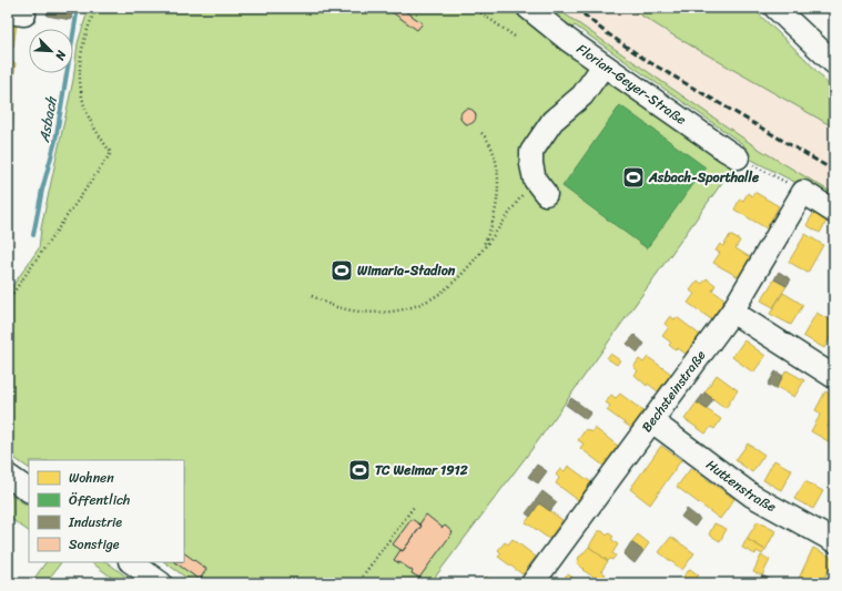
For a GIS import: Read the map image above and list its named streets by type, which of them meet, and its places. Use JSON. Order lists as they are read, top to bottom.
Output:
{
  "streets": {
    "street": ["Florian-Geyer-Straße", "Bechsteinstraße", "Huttenstraße"]
  },
  "crossings": [
    ["Bechsteinstraße", "Huttenstraße"]
  ],
  "water": ["Asbach"],
  "places": {
    "sports": ["Asbach-Sporthalle", "Wimaria-Stadion", "TC Weimar 1912"]
  },
  "legend": [
    "Wohnen",
    "Öffentlich",
    "Industrie",
    "Sonstige"
  ],
  "north": "bottom right"
}
